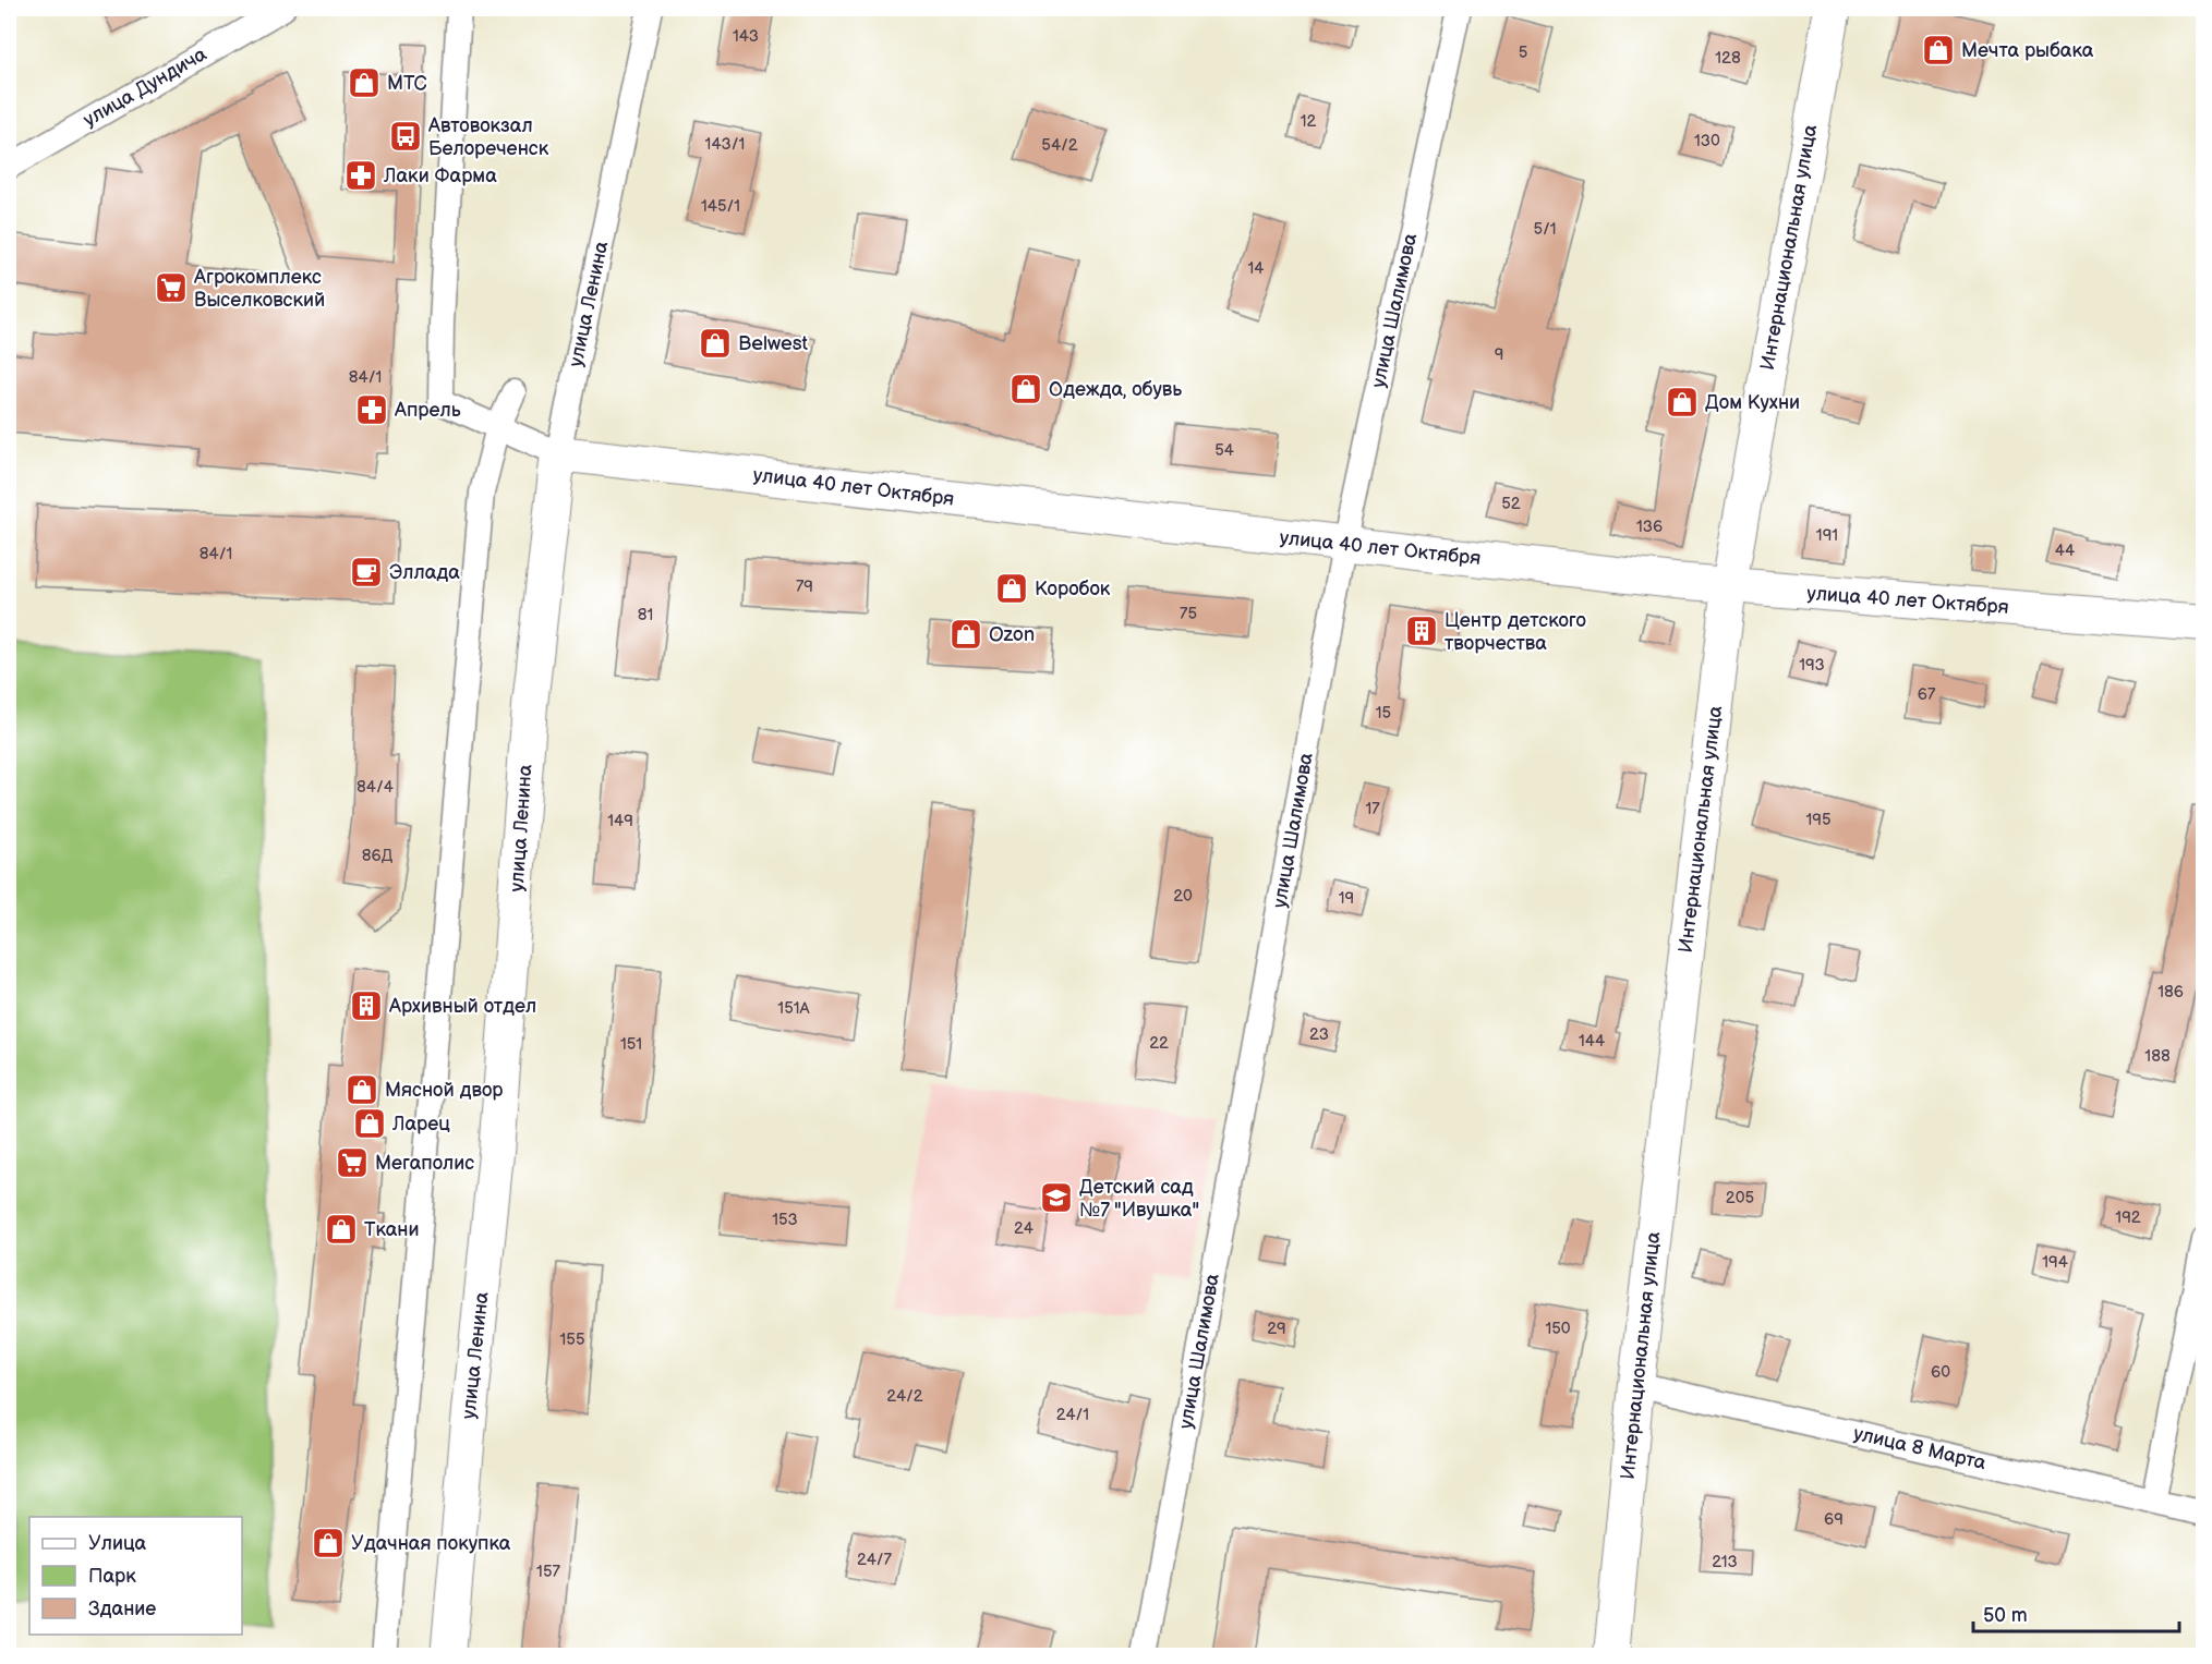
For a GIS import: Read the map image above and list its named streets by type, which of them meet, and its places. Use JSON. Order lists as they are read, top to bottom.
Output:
{
  "streets": {
    "street": [
      "улица Дундича",
      "Интернациональная улица",
      "улица Ленина",
      "улица Шалимова",
      "улица 40 лет Октября",
      "улица 8 Марта"
    ]
  },
  "crossings": [
    ["Интернациональная улица", "улица 40 лет Октября"],
    ["Интернациональная улица", "улица 8 Марта"],
    ["улица Ленина", "улица 40 лет Октября"],
    ["улица Шалимова", "улица 40 лет Октября"]
  ],
  "places": {
    "shop": [
      "Мечта рыбака",
      "МТС",
      "Belwest",
      "Одежда, обувь",
      "Дом Кухни",
      "Коробок",
      "Ozon",
      "Мясной двор",
      "Ларец",
      "Ткани",
      "Удачная покупка"
    ],
    "bus stop": ["Автовокзал Белореченск"],
    "pharmacy": ["Лаки Фарма", "Апрель"],
    "supermarket": ["Агрокомплекс Выселковский", "Мегаполис"],
    "cafe": ["Эллада"],
    "building": ["Центр детского творчества", "Архивный отдел"],
    "school or university": ["Детский сад №7 \"Ивушка\""]
  },
  "house_numbers": [
    "143",
    "5",
    "128",
    "12",
    "130",
    "143/1",
    "54/2",
    "145/1",
    "5/1",
    "14",
    "9",
    "84/1",
    "54",
    "52",
    "136",
    "191",
    "44",
    "84/1",
    "79",
    "75",
    "81",
    "193",
    "67",
    "15",
    "84/4",
    "17",
    "195",
    "149",
    "86Д",
    "20",
    "19",
    "186",
    "151А",
    "23",
    "144",
    "22",
    "151",
    "188",
    "205",
    "192",
    "153",
    "24",
    "194",
    "29",
    "150",
    "155",
    "60",
    "24/2",
    "24/1",
    "69",
    "24/7",
    "213",
    "157"
  ],
  "legend": ["Улица", "Парк", "Здание"],
  "scale_bar": "50 m"
}
